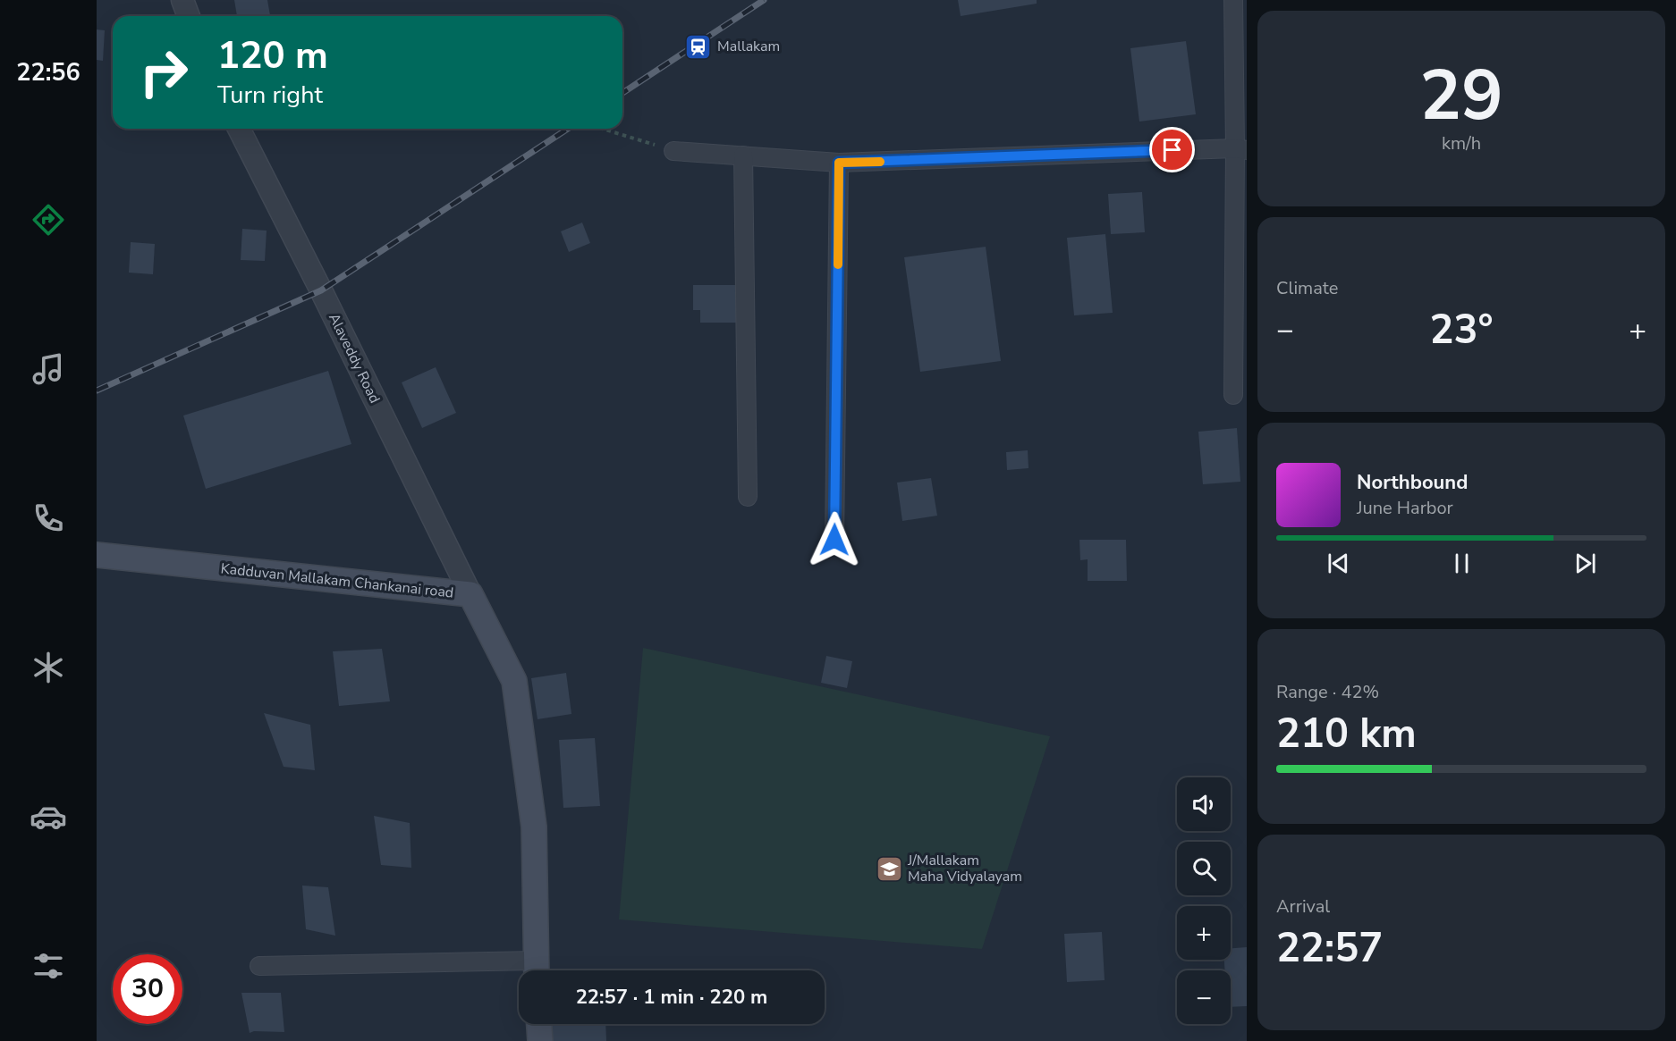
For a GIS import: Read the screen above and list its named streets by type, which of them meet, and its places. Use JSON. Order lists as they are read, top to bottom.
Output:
{
  "streets": {
    "main road": ["Kadduvan Mallakam Chankanai road"],
    "street": ["Alaveddy Road"]
  },
  "crossings": [
    ["Alaveddy Road", "Kadduvan Mallakam Chankanai road"]
  ],
  "places": {
    "station": ["Mallakam"],
    "school or university": ["J/Mallakam Maha Vidyalayam"]
  },
  "page": {
    "tabs": "22:56",
    "tile": [
      ["29", "km/h"],
      "Climate",
      ["Range · 42%", "210 km"],
      ["Arrival", "22:57"]
    ],
    "turn": ["120 m", "Turn right"],
    "heat": ["−", "23°", "+"],
    "song": ["Northbound", "June Harbor"],
    "map_buttons": ["+", "−"],
    "limit": "30",
    "trip": "22:57 · 1 min · 220 m"
  }
}
